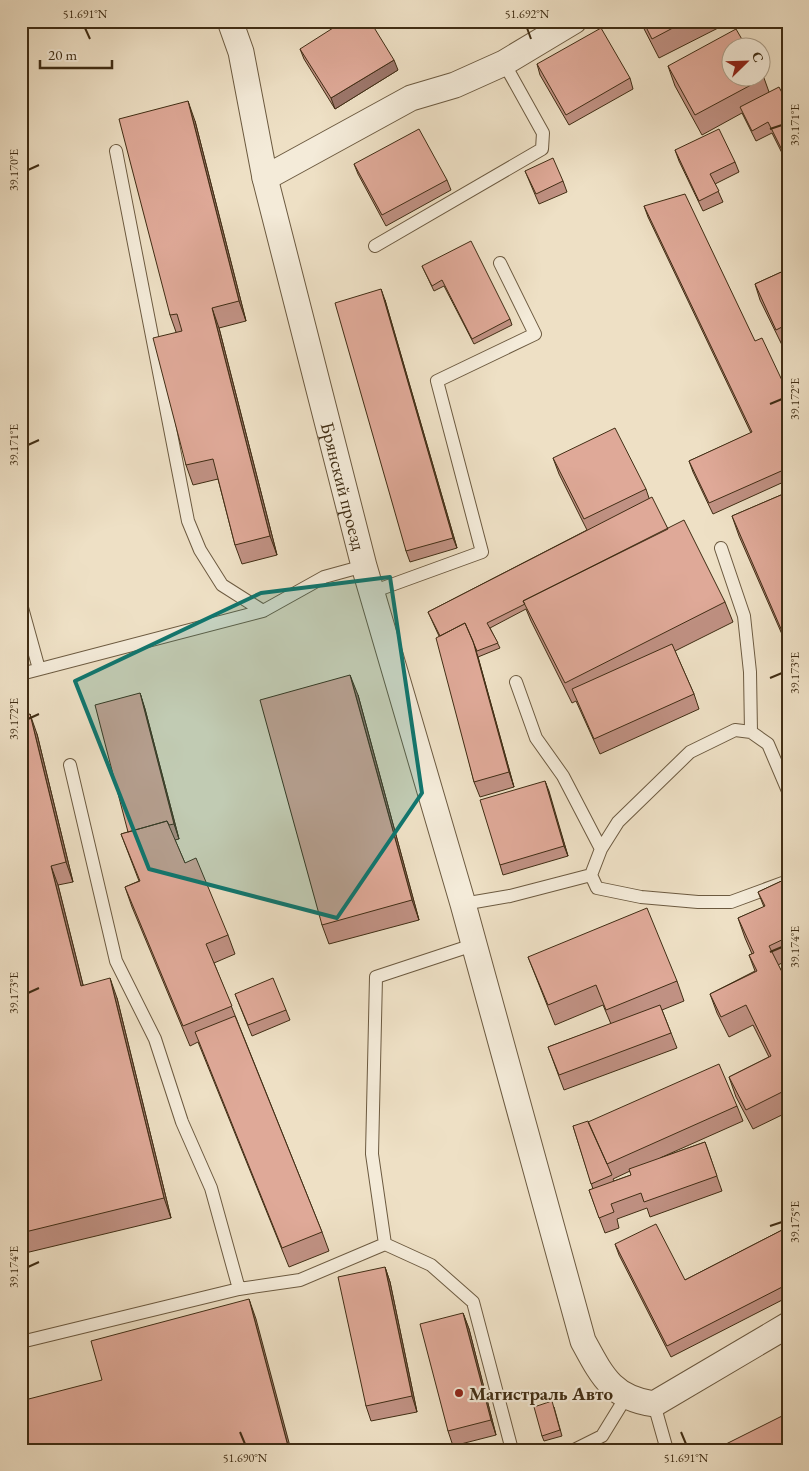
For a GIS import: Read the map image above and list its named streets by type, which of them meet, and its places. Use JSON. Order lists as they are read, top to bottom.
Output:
{
  "streets": {
    "street": ["Брянский проезд"]
  },
  "places": ["Магистраль Авто"],
  "scale_bar": "20 m",
  "north": "top right",
  "coordinates": [
    "51.691°N",
    "51.692°N",
    "39.171°E",
    "39.170°E",
    "39.172°E",
    "39.173°E",
    "39.174°E",
    "39.175°E",
    "51.690°N"
  ]
}
